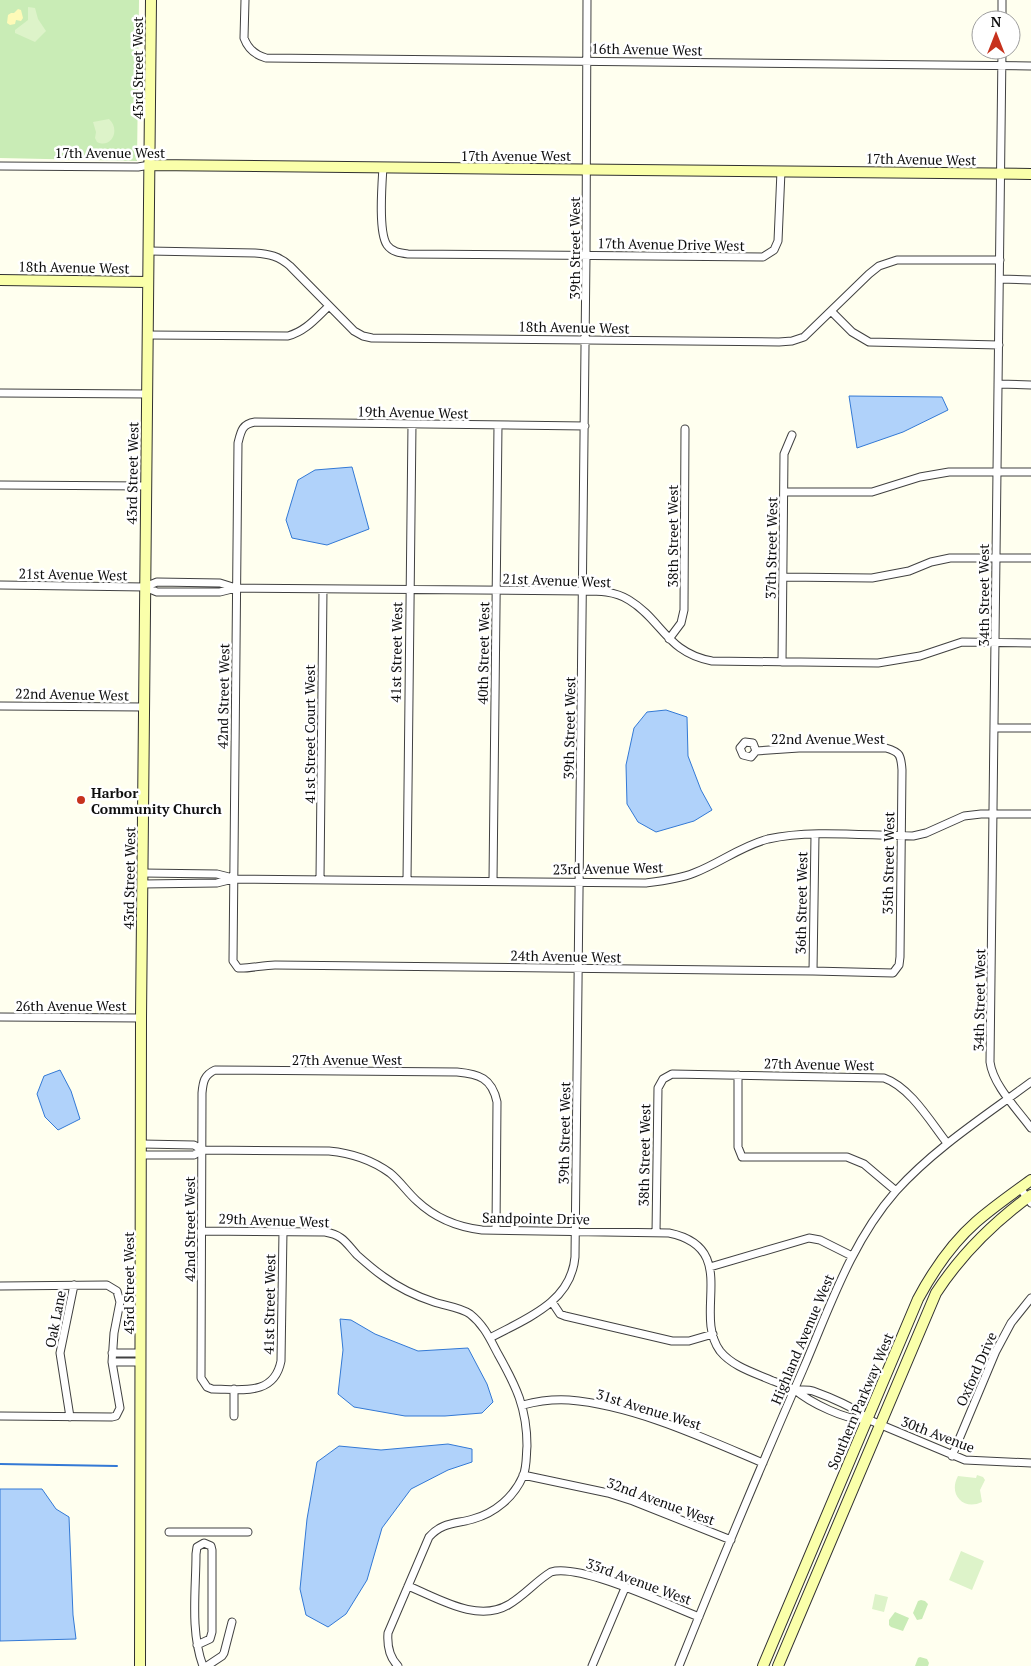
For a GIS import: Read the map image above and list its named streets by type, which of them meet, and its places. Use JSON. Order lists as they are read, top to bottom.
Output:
{
  "streets": {
    "street": [
      "16th Avenue West",
      "43rd Street West",
      "17th Avenue West",
      "17th Avenue Drive West",
      "39th Street West",
      "18th Avenue West",
      "19th Avenue West",
      "38th Street West",
      "37th Street West",
      "21st Avenue West",
      "34th Street West",
      "41st Street West",
      "40th Street West",
      "22nd Avenue West",
      "42nd Street West",
      "41st Street Court West",
      "35th Street West",
      "23rd Avenue West",
      "36th Street West",
      "24th Avenue West",
      "26th Avenue West",
      "27th Avenue West",
      "Sandpointe Drive",
      "29th Avenue West",
      "Oak Lane",
      "Highland Avenue West",
      "Oxford Drive",
      "Southern Parkway West",
      "31st Avenue West",
      "30th Avenue",
      "32nd Avenue West",
      "33rd Avenue West"
    ]
  },
  "crossings": [
    ["16th Avenue West", "39th Street West"],
    ["16th Avenue West", "34th Street West"],
    ["43rd Street West", "17th Avenue West"],
    ["43rd Street West", "18th Avenue West"],
    ["43rd Street West", "21st Avenue West"],
    ["43rd Street West", "22nd Avenue West"],
    ["43rd Street West", "23rd Avenue West"],
    ["43rd Street West", "26th Avenue West"],
    ["43rd Street West", "Sandpointe Drive"],
    ["17th Avenue West", "17th Avenue Drive West"],
    ["17th Avenue West", "39th Street West"],
    ["17th Avenue West", "34th Street West"],
    ["17th Avenue Drive West", "39th Street West"],
    ["39th Street West", "18th Avenue West"],
    ["39th Street West", "19th Avenue West"],
    ["39th Street West", "21st Avenue West"],
    ["39th Street West", "23rd Avenue West"],
    ["39th Street West", "24th Avenue West"],
    ["39th Street West", "Sandpointe Drive"],
    ["39th Street West", "29th Avenue West"],
    ["18th Avenue West", "34th Street West"],
    ["19th Avenue West", "41st Street West"],
    ["19th Avenue West", "40th Street West"],
    ["19th Avenue West", "42nd Street West"],
    ["38th Street West", "21st Avenue West"],
    ["38th Street West", "27th Avenue West"],
    ["38th Street West", "Sandpointe Drive"],
    ["37th Street West", "21st Avenue West"],
    ["21st Avenue West", "34th Street West"],
    ["21st Avenue West", "41st Street West"],
    ["21st Avenue West", "40th Street West"],
    ["21st Avenue West", "42nd Street West"],
    ["21st Avenue West", "41st Street Court West"],
    ["34th Street West", "23rd Avenue West"],
    ["34th Street West", "Highland Avenue West"],
    ["41st Street West", "42nd Street West"],
    ["41st Street West", "23rd Avenue West"],
    ["41st Street West", "29th Avenue West"],
    ["40th Street West", "23rd Avenue West"],
    ["22nd Avenue West", "35th Street West"],
    ["42nd Street West", "23rd Avenue West"],
    ["42nd Street West", "24th Avenue West"],
    ["42nd Street West", "27th Avenue West"],
    ["42nd Street West", "Sandpointe Drive"],
    ["42nd Street West", "29th Avenue West"],
    ["41st Street Court West", "23rd Avenue West"],
    ["35th Street West", "23rd Avenue West"],
    ["35th Street West", "24th Avenue West"],
    ["23rd Avenue West", "36th Street West"],
    ["36th Street West", "24th Avenue West"],
    ["27th Avenue West", "Sandpointe Drive"],
    ["27th Avenue West", "Highland Avenue West"],
    ["Highland Avenue West", "31st Avenue West"],
    ["Highland Avenue West", "32nd Avenue West"],
    ["Highland Avenue West", "33rd Avenue West"],
    ["Oxford Drive", "30th Avenue"],
    ["Southern Parkway West", "30th Avenue"]
  ],
  "places": ["Harbor Community Church"],
  "north": "top"
}
